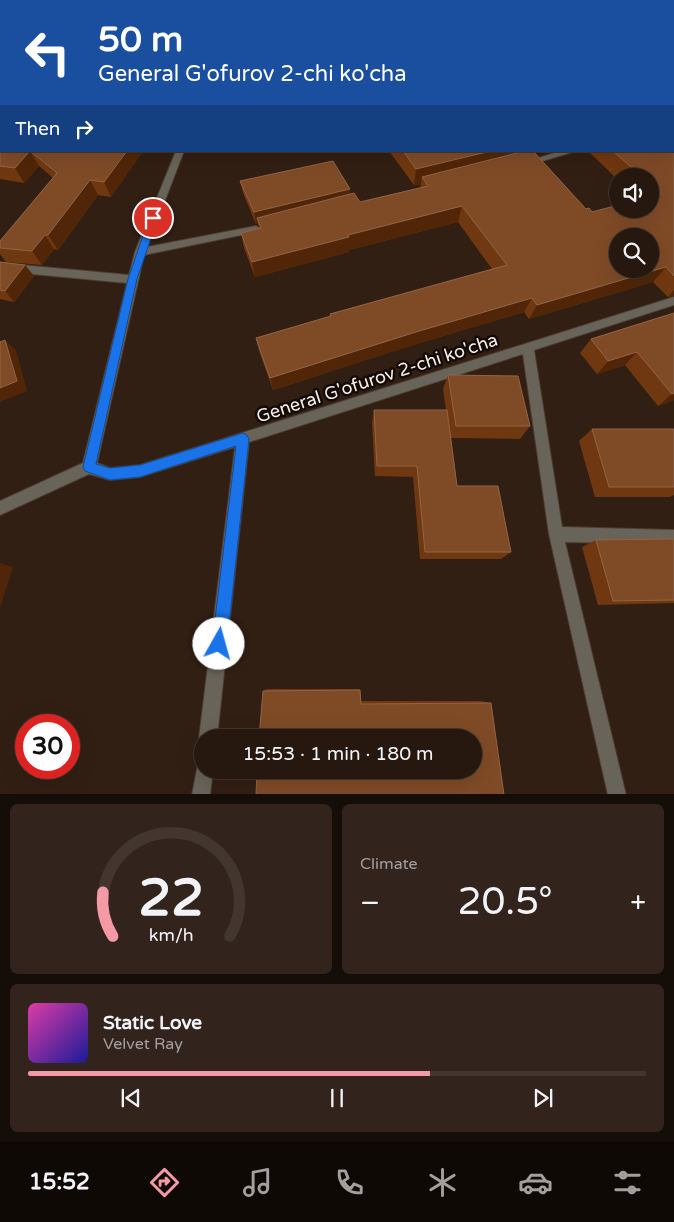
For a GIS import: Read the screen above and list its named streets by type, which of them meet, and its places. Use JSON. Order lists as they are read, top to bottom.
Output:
{
  "streets": {
    "street": ["General G'ofurov 2-chi ko'cha"]
  },
  "page": {
    "turn": ["50 m", "General G'ofurov 2-chi ko'cha"],
    "then": "Then",
    "limit": "30",
    "trip": "15:53 · 1 min · 180 m",
    "tile": "Climate",
    "heat": ["−", "20.5°", "+"],
    "song": ["Static Love", "Velvet Ray"],
    "tabs": "15:52",
    "gauge": ["22", "km/h"]
  }
}
